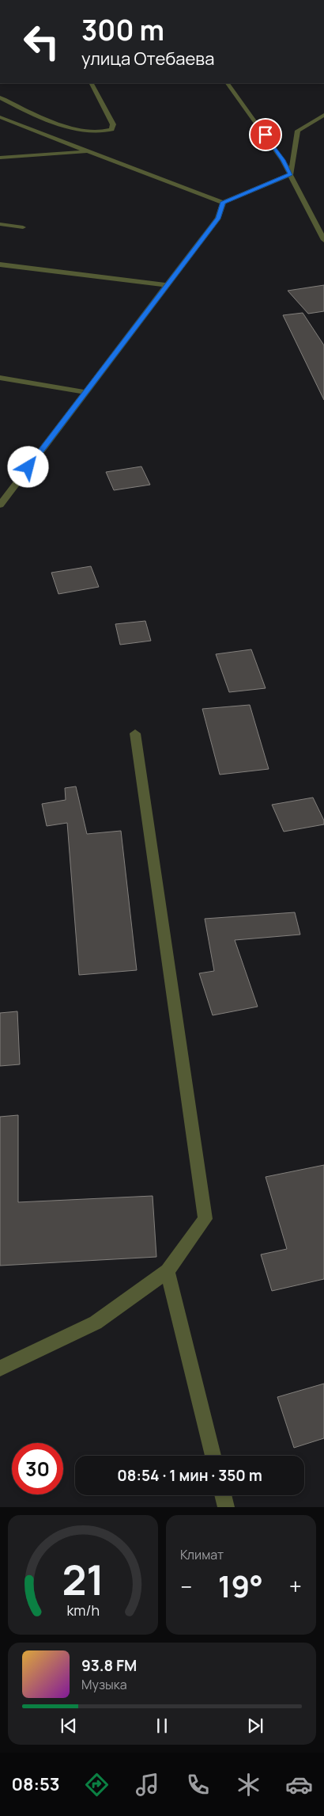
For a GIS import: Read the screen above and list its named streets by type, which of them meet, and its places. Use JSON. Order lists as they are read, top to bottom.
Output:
{
  "page": {
    "turn": ["300 m", "улица Отебаева"],
    "limit": "30",
    "trip": "08:54 · 1 мин · 350 m",
    "tile": "Климат",
    "heat": ["−", "19°", "+"],
    "song": ["93.8 FM", "Музыка"],
    "tabs": "08:53",
    "gauge": ["21", "km/h"]
  }
}
